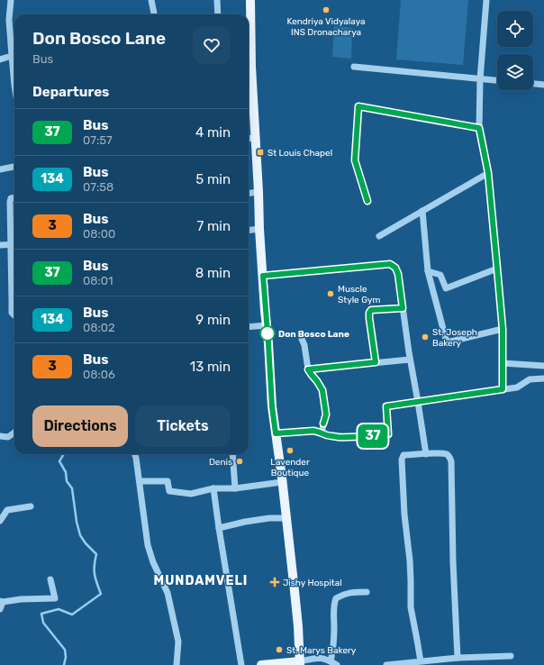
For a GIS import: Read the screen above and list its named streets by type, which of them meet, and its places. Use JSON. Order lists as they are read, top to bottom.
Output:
{
  "districts": ["MUNDAMVELI"],
  "places": {
    "other": [
      "Kendriya Vidyalaya INS Dronacharya",
      "Muscle Style Gym",
      "Don Bosco Lane",
      "St. Joseph Bakery",
      "Lavender Boutique",
      "Denis",
      "St. Marys Bakery"
    ],
    "transit": ["St Louis Chapel"],
    "health": ["Jishy Hospital"]
  },
  "lines": ["bus line 37"],
  "page": {
    "on_map": "37",
    "heading": [
      ["Don Bosco Lane", "Bus"],
      "Departures"
    ],
    "list": [
      {
        "mark": "37",
        "name": "Bus",
        "note": "07:57",
        "value": "4 min"
      },
      {
        "mark": "134",
        "name": "Bus",
        "note": "07:58",
        "value": "5 min"
      },
      {
        "mark": "3",
        "name": "Bus",
        "note": "08:00",
        "value": "7 min"
      },
      {
        "mark": "37",
        "name": "Bus",
        "note": "08:01",
        "value": "8 min"
      },
      {
        "mark": "134",
        "name": "Bus",
        "note": "08:02",
        "value": "9 min"
      },
      {
        "mark": "3",
        "name": "Bus",
        "note": "08:06",
        "value": "13 min"
      }
    ],
    "buttons": ["Directions", "Tickets"]
  }
}
